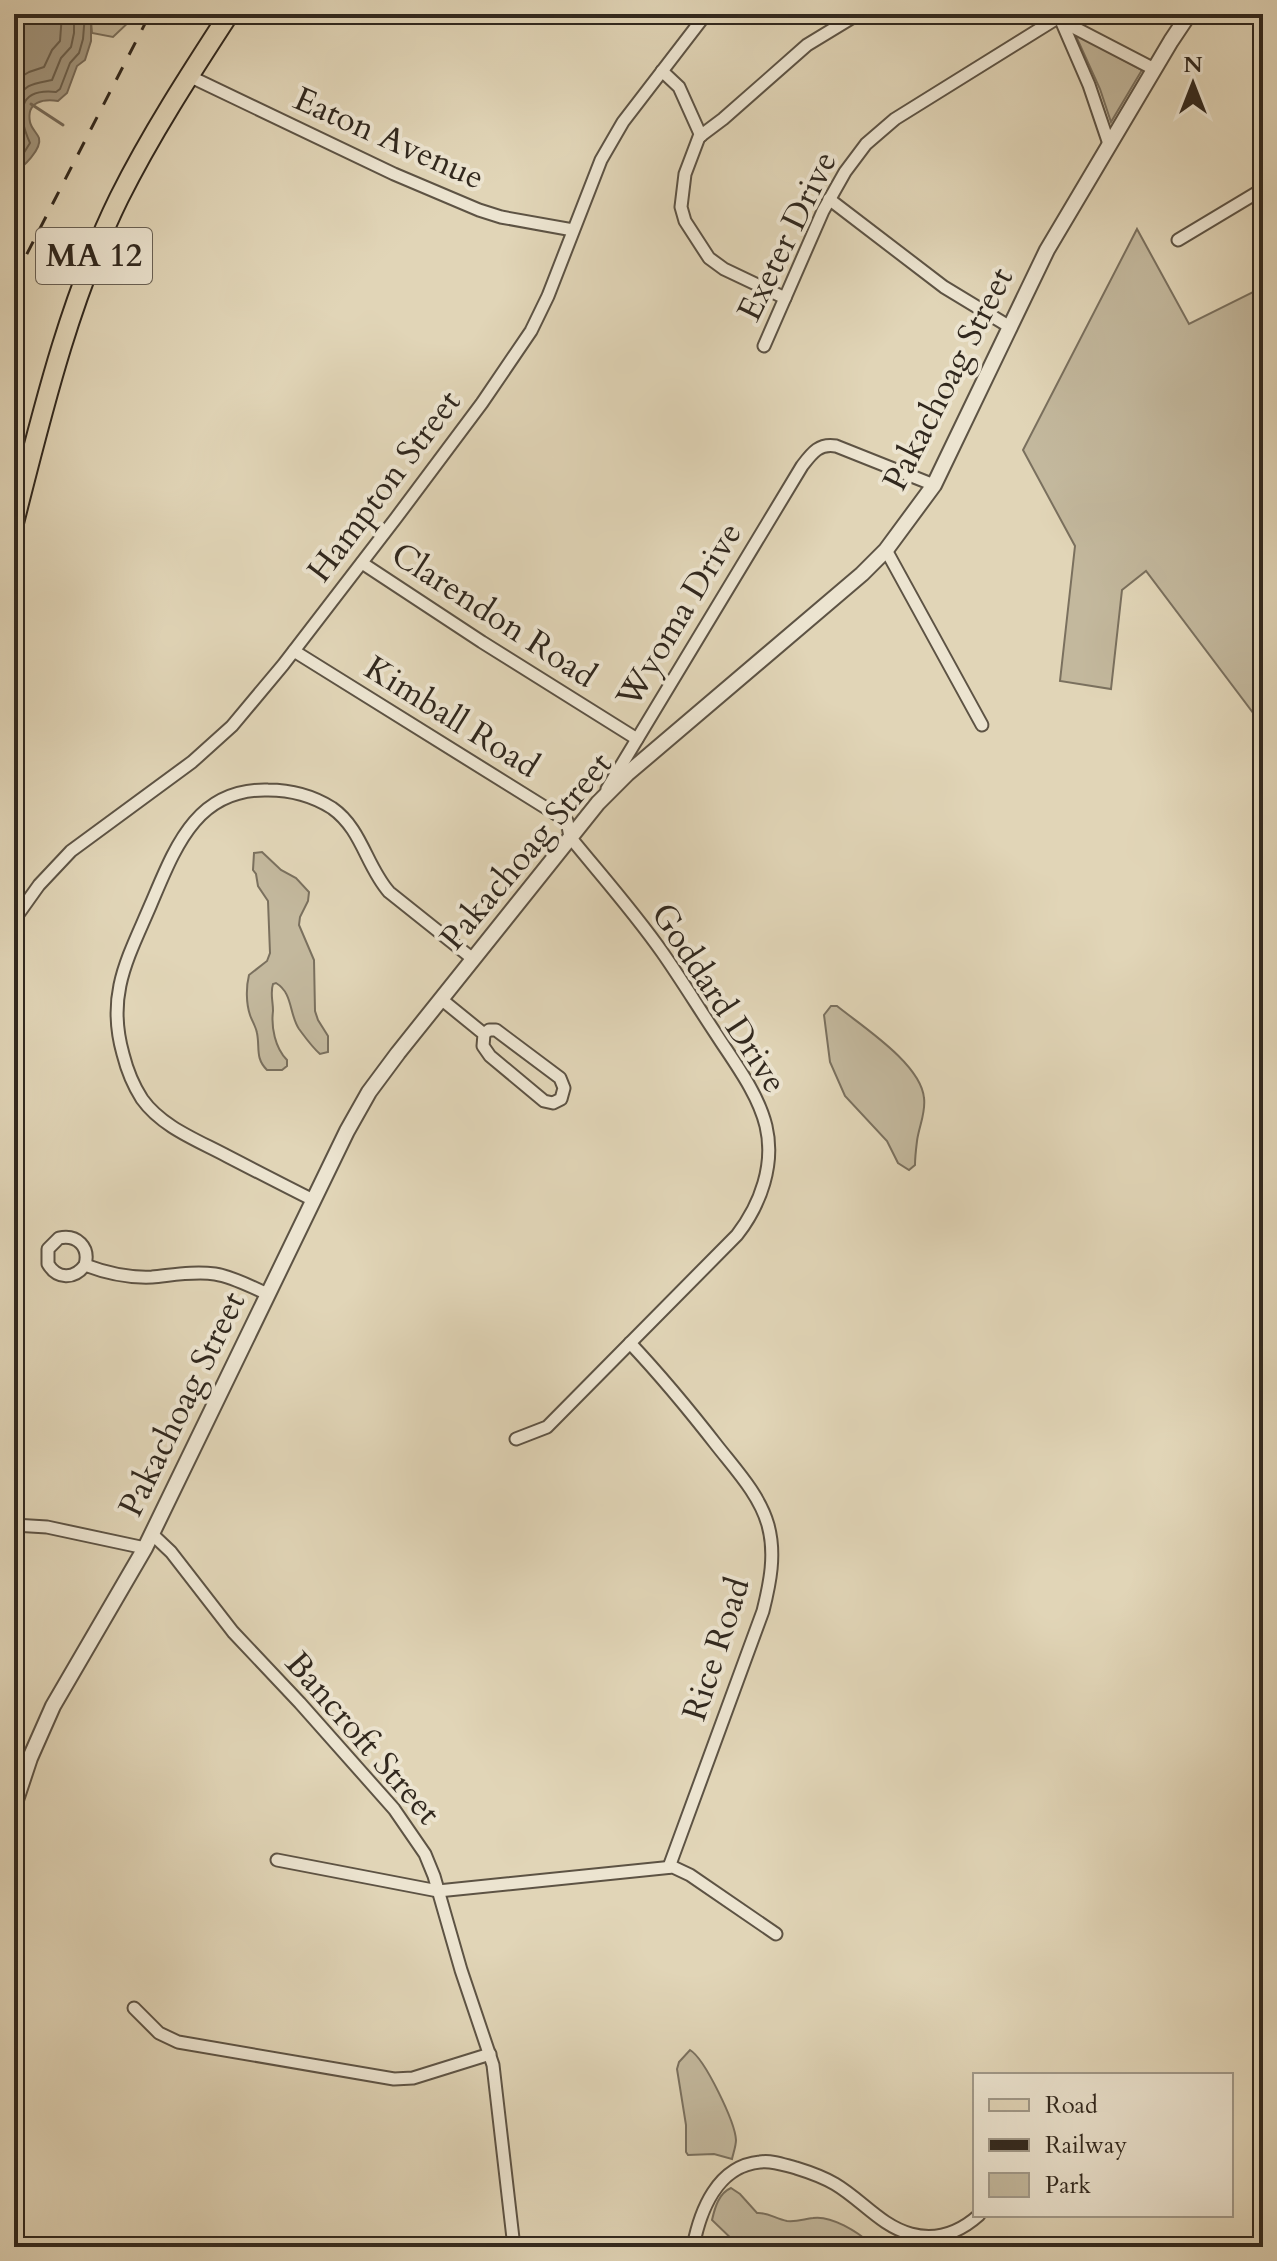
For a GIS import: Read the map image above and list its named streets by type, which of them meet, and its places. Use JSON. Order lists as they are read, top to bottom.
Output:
{
  "streets": {
    "main road": ["MA 12"],
    "street": [
      "Eaton Avenue",
      "Exeter Drive",
      "Pakachoag Street",
      "Hampton Street",
      "Clarendon Road",
      "Wyoma Drive",
      "Kimball Road",
      "Goddard Drive",
      "Rice Road",
      "Bancroft Street"
    ]
  },
  "crossings": [
    ["Eaton Avenue", "MA 12"],
    ["Eaton Avenue", "Hampton Street"],
    ["Pakachoag Street", "Wyoma Drive"],
    ["Pakachoag Street", "Kimball Road"],
    ["Pakachoag Street", "Goddard Drive"],
    ["Pakachoag Street", "Bancroft Street"],
    ["Hampton Street", "Clarendon Road"],
    ["Hampton Street", "Kimball Road"],
    ["Clarendon Road", "Wyoma Drive"],
    ["Kimball Road", "Goddard Drive"],
    ["Goddard Drive", "Rice Road"]
  ],
  "legend": ["Road", "Railway", "Park"],
  "north": "top"
}
